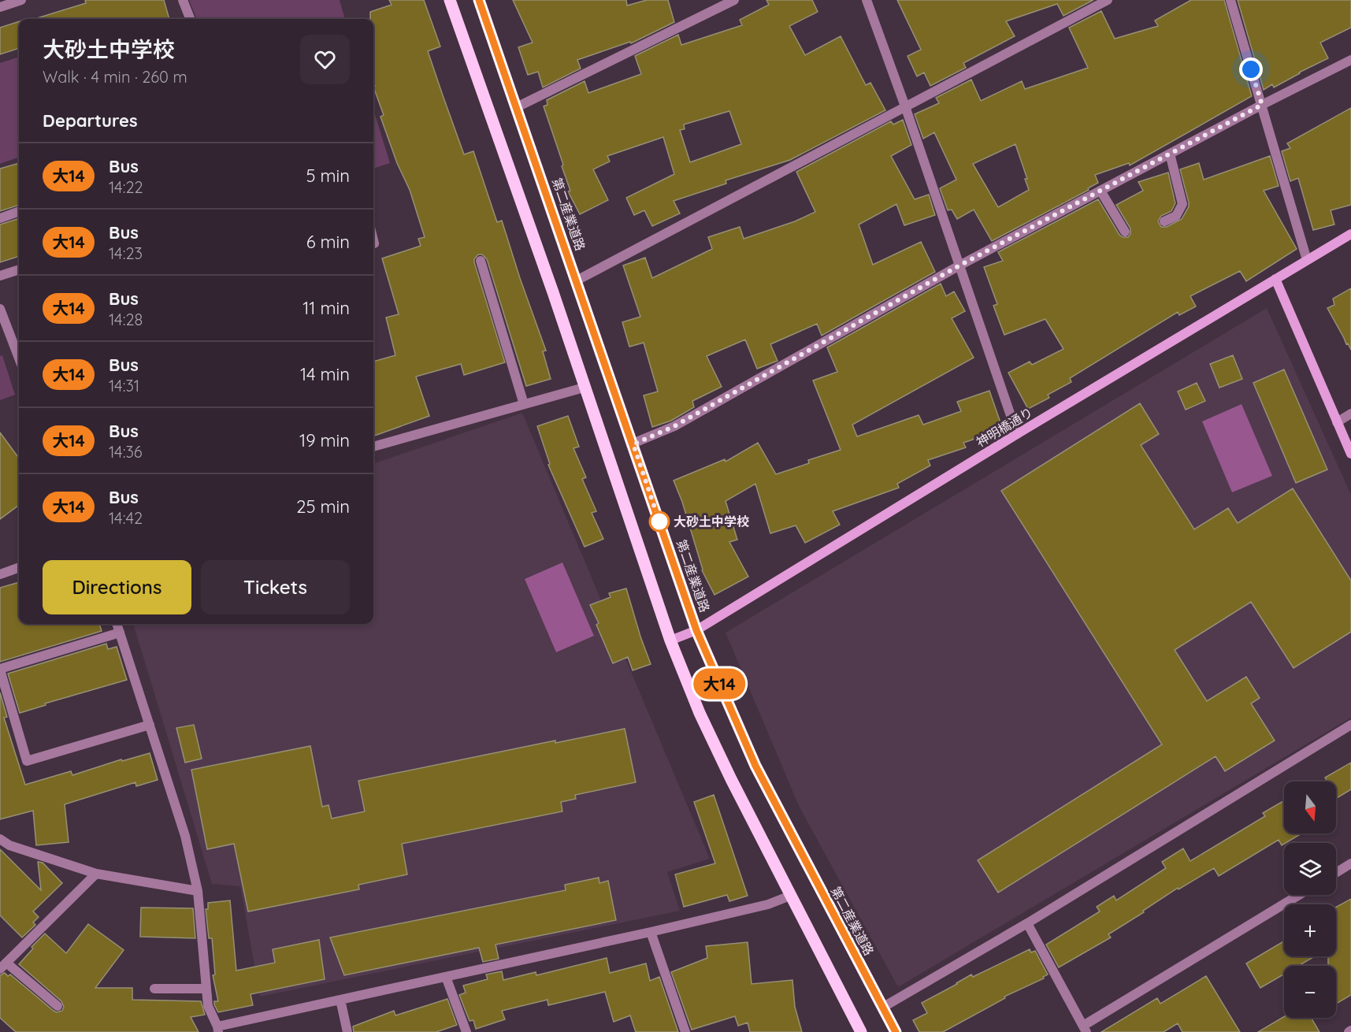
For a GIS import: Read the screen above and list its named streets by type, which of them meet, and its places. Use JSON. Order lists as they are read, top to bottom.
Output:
{
  "streets": {
    "main road": ["第二産業道路"],
    "street": ["神明橋通り"]
  },
  "crossings": [
    ["第二産業道路", "神明橋通り"]
  ],
  "places": ["大砂土中学校"],
  "lines": ["bus line 大14"],
  "north": "bottom",
  "page": {
    "on_map": "大14",
    "heading": [
      ["大砂土中学校", "Walk · 4 min · 260 m"],
      "Departures"
    ],
    "list": [
      {
        "mark": "大14",
        "name": "Bus",
        "note": "14:22",
        "value": "5 min"
      },
      {
        "mark": "大14",
        "name": "Bus",
        "note": "14:23",
        "value": "6 min"
      },
      {
        "mark": "大14",
        "name": "Bus",
        "note": "14:28",
        "value": "11 min"
      },
      {
        "mark": "大14",
        "name": "Bus",
        "note": "14:31",
        "value": "14 min"
      },
      {
        "mark": "大14",
        "name": "Bus",
        "note": "14:36",
        "value": "19 min"
      },
      {
        "mark": "大14",
        "name": "Bus",
        "note": "14:42",
        "value": "25 min"
      }
    ],
    "buttons": ["Directions", "Tickets"],
    "map_buttons": ["+", "−"]
  }
}
